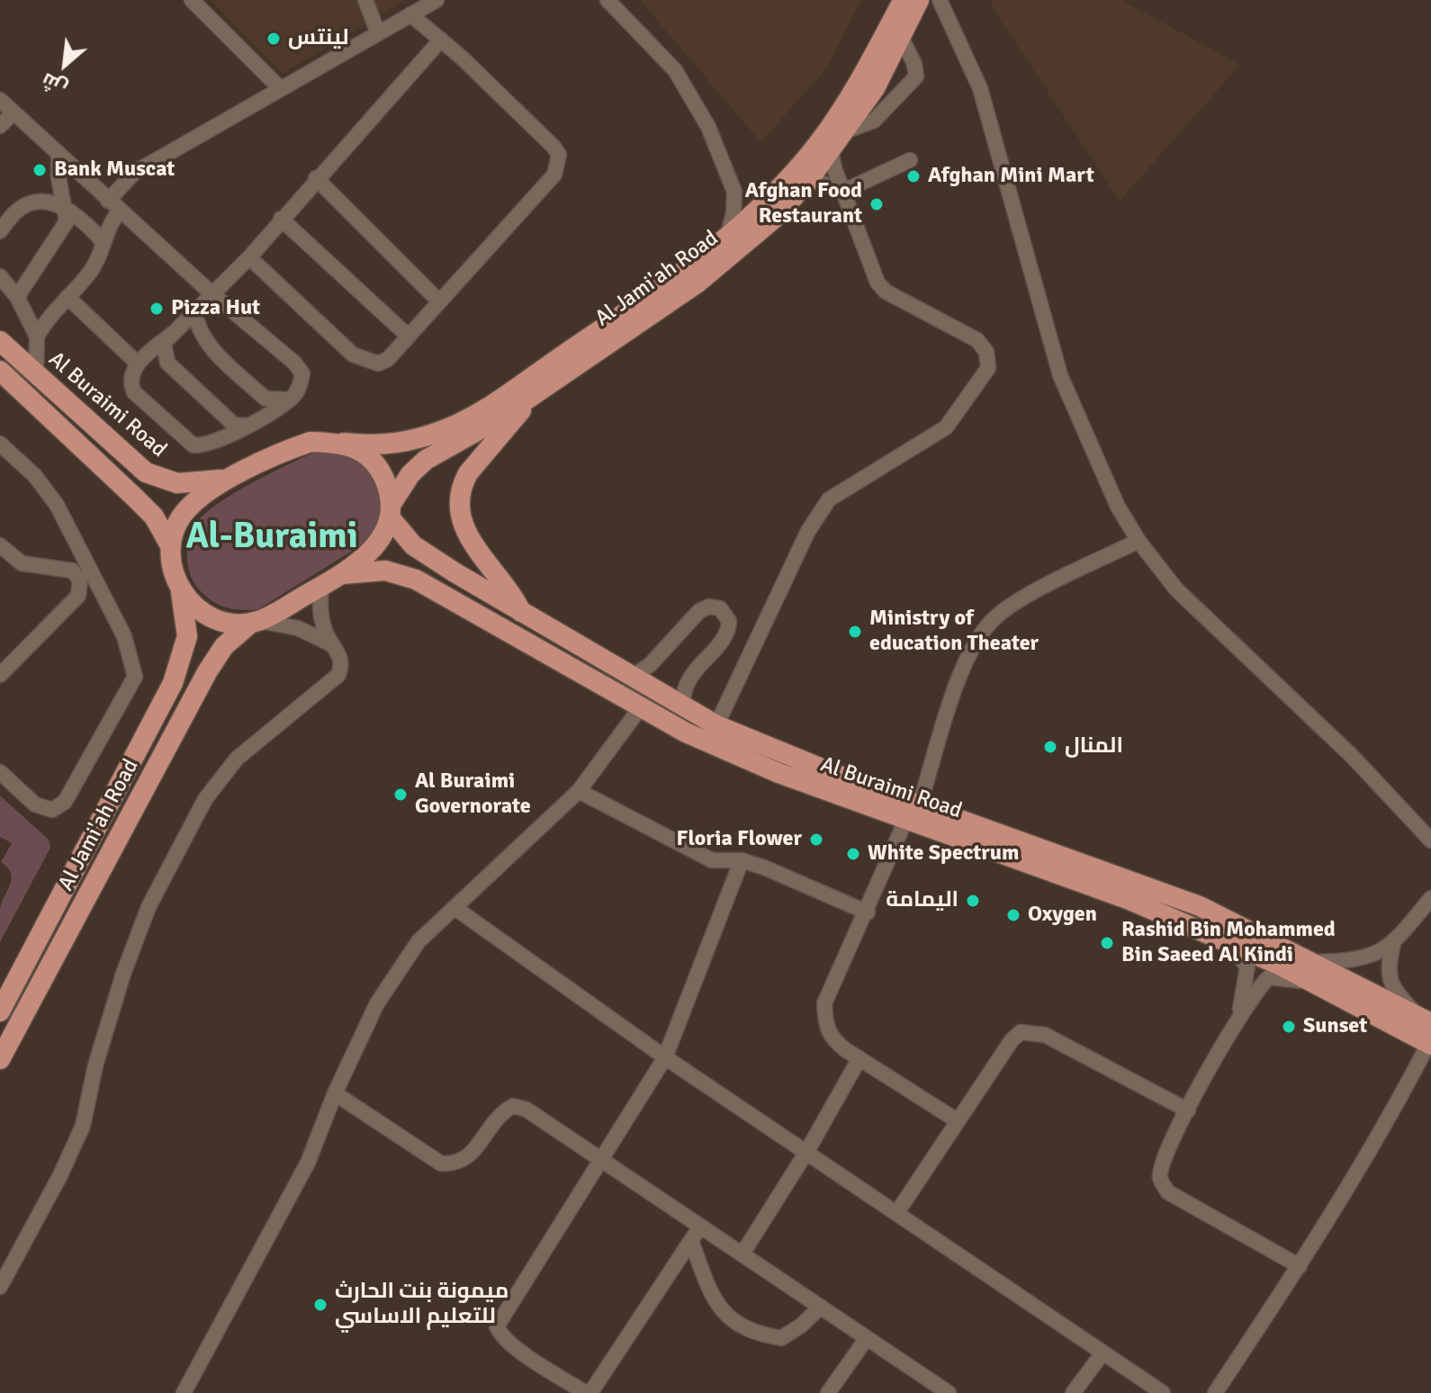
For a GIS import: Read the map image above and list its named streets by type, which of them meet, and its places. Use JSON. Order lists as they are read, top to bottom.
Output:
{
  "streets": {
    "main road": ["Al Jami'ah Road", "Al Buraimi Road"]
  },
  "crossings": [
    ["Al Jami'ah Road", "Al Buraimi Road"]
  ],
  "districts": ["Al-Buraimi"],
  "places": [
    "لينتس",
    "Bank Muscat",
    "Afghan Mini Mart",
    "Afghan Food Restaurant",
    "Pizza Hut",
    "Ministry of education Theater",
    "المنال",
    "Al Buraimi Governorate",
    "Floria Flower",
    "White Spectrum",
    "اليمامة",
    "Oxygen",
    "Rashid Bin Mohammed Bin Saeed Al Kindi",
    "Sunset",
    "ميمونة بنت الحارث للتعليم الاساسي"
  ],
  "north": "bottom left"
}
